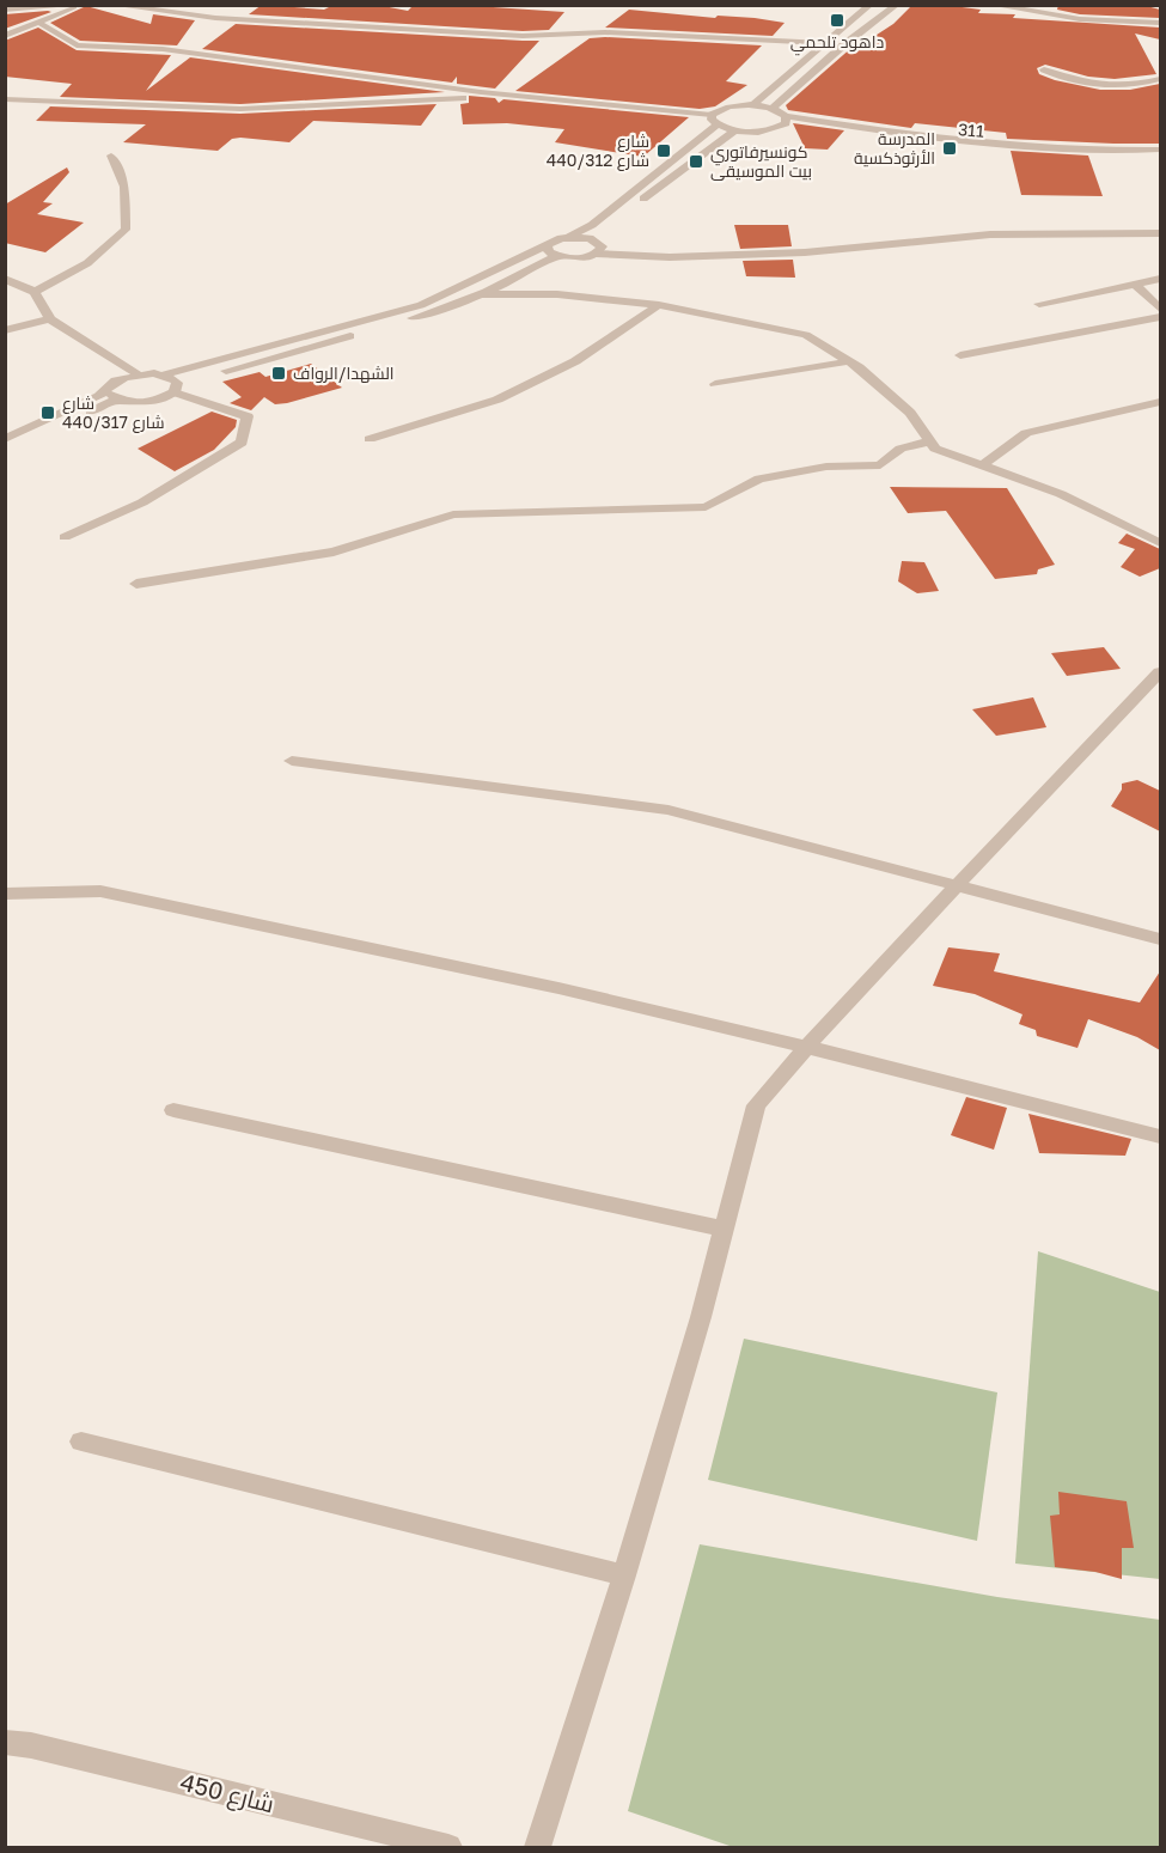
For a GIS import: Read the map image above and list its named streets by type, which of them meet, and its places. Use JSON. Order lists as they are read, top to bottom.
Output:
{
  "streets": {
    "street": ["311", "شارع 450"]
  },
  "places": {
    "transit": [
      "داهود تلحمي",
      "المدرسة الأرثوذكسية",
      "شارع 440/شارع 312",
      "كونسيرفاتوري بيت الموسيقى",
      "الشهدا/الرواف",
      "شارع 440/شارع 317"
    ]
  }
}
